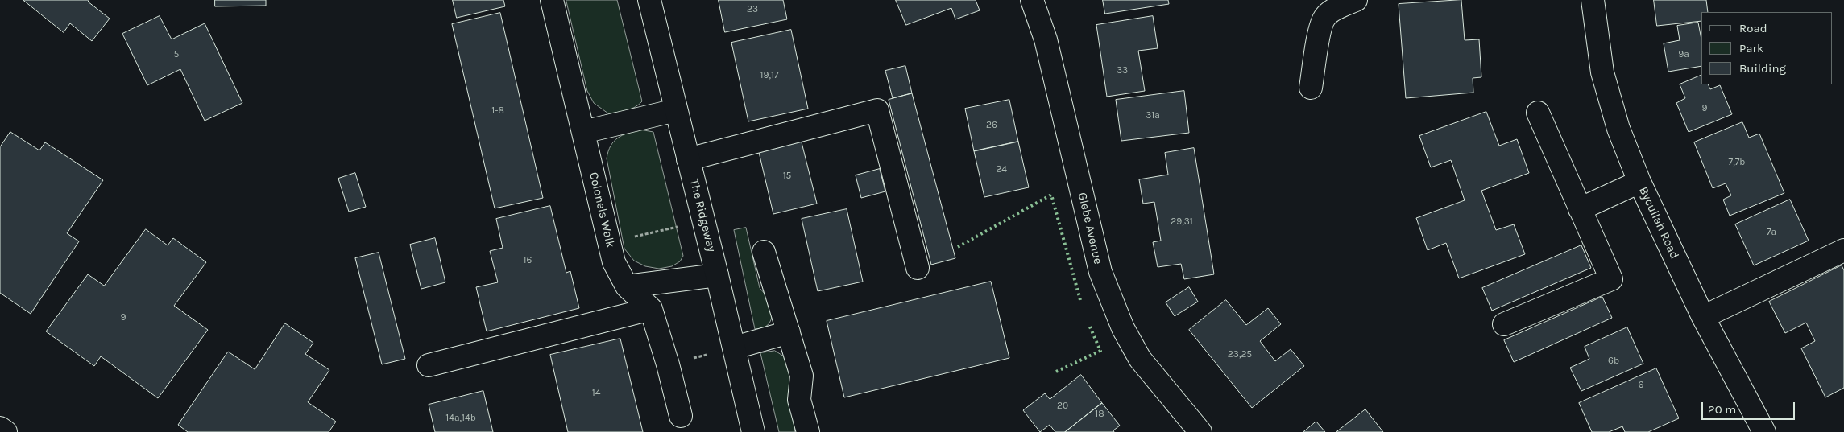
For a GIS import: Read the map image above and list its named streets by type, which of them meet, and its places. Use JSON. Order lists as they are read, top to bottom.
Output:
{
  "streets": {
    "street": [
      "Colonels Walk",
      "The Ridgeway",
      "Bycullah Road",
      "Glebe Avenue"
    ]
  },
  "house_numbers": [
    "23",
    "5",
    "9a",
    "33",
    "19,17",
    "9",
    "1-8",
    "31a",
    "26",
    "7,7b",
    "24",
    "15",
    "29,31",
    "7a",
    "16",
    "9",
    "23,25",
    "6b",
    "6",
    "14",
    "20",
    "18",
    "14a,14b"
  ],
  "legend": ["Road", "Park", "Building"],
  "scale_bar": "20 m"
}
